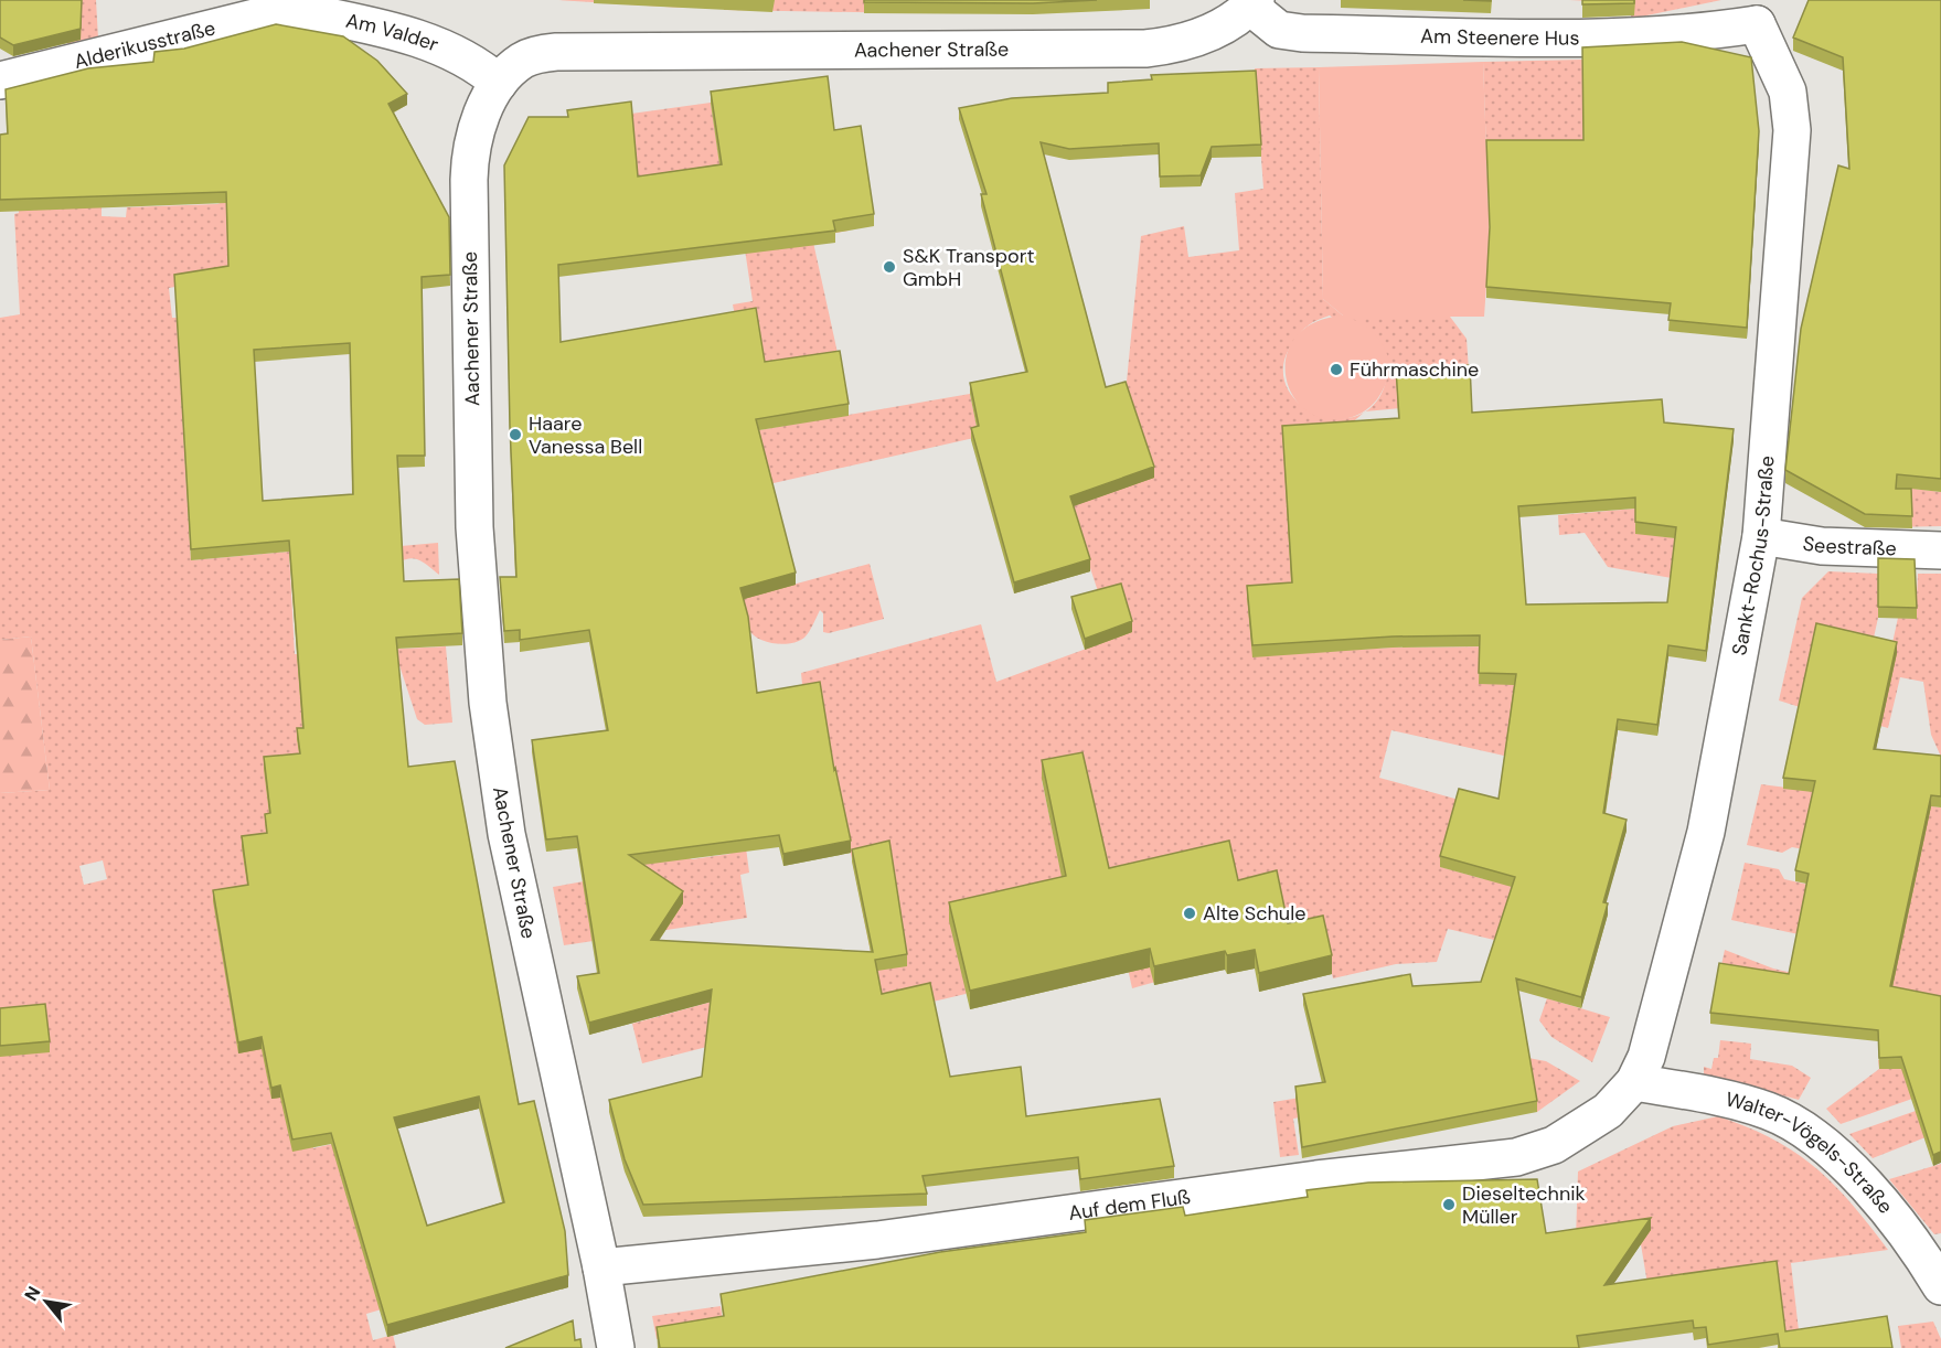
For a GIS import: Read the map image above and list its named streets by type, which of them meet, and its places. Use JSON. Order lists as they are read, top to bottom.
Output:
{
  "streets": {
    "street": [
      "Am Valder",
      "Am Steenere Hus",
      "Alderikusstraße",
      "Aachener Straße",
      "Seestraße",
      "Sankt-Rochus-Straße",
      "Walter-Vögels-Straße",
      "Auf dem Fluß"
    ]
  },
  "crossings": [
    ["Am Valder", "Alderikusstraße"],
    ["Am Valder", "Aachener Straße"],
    ["Am Steenere Hus", "Aachener Straße"],
    ["Am Steenere Hus", "Sankt-Rochus-Straße"],
    ["Aachener Straße", "Auf dem Fluß"],
    ["Seestraße", "Sankt-Rochus-Straße"],
    ["Sankt-Rochus-Straße", "Walter-Vögels-Straße"],
    ["Sankt-Rochus-Straße", "Auf dem Fluß"],
    ["Walter-Vögels-Straße", "Auf dem Fluß"]
  ],
  "places": [
    "S&K Transport GmbH",
    "Führmaschine",
    "Haare Vanessa Bell",
    "Alte Schule",
    "Dieseltechnik Müller"
  ],
  "north": "top left"
}
